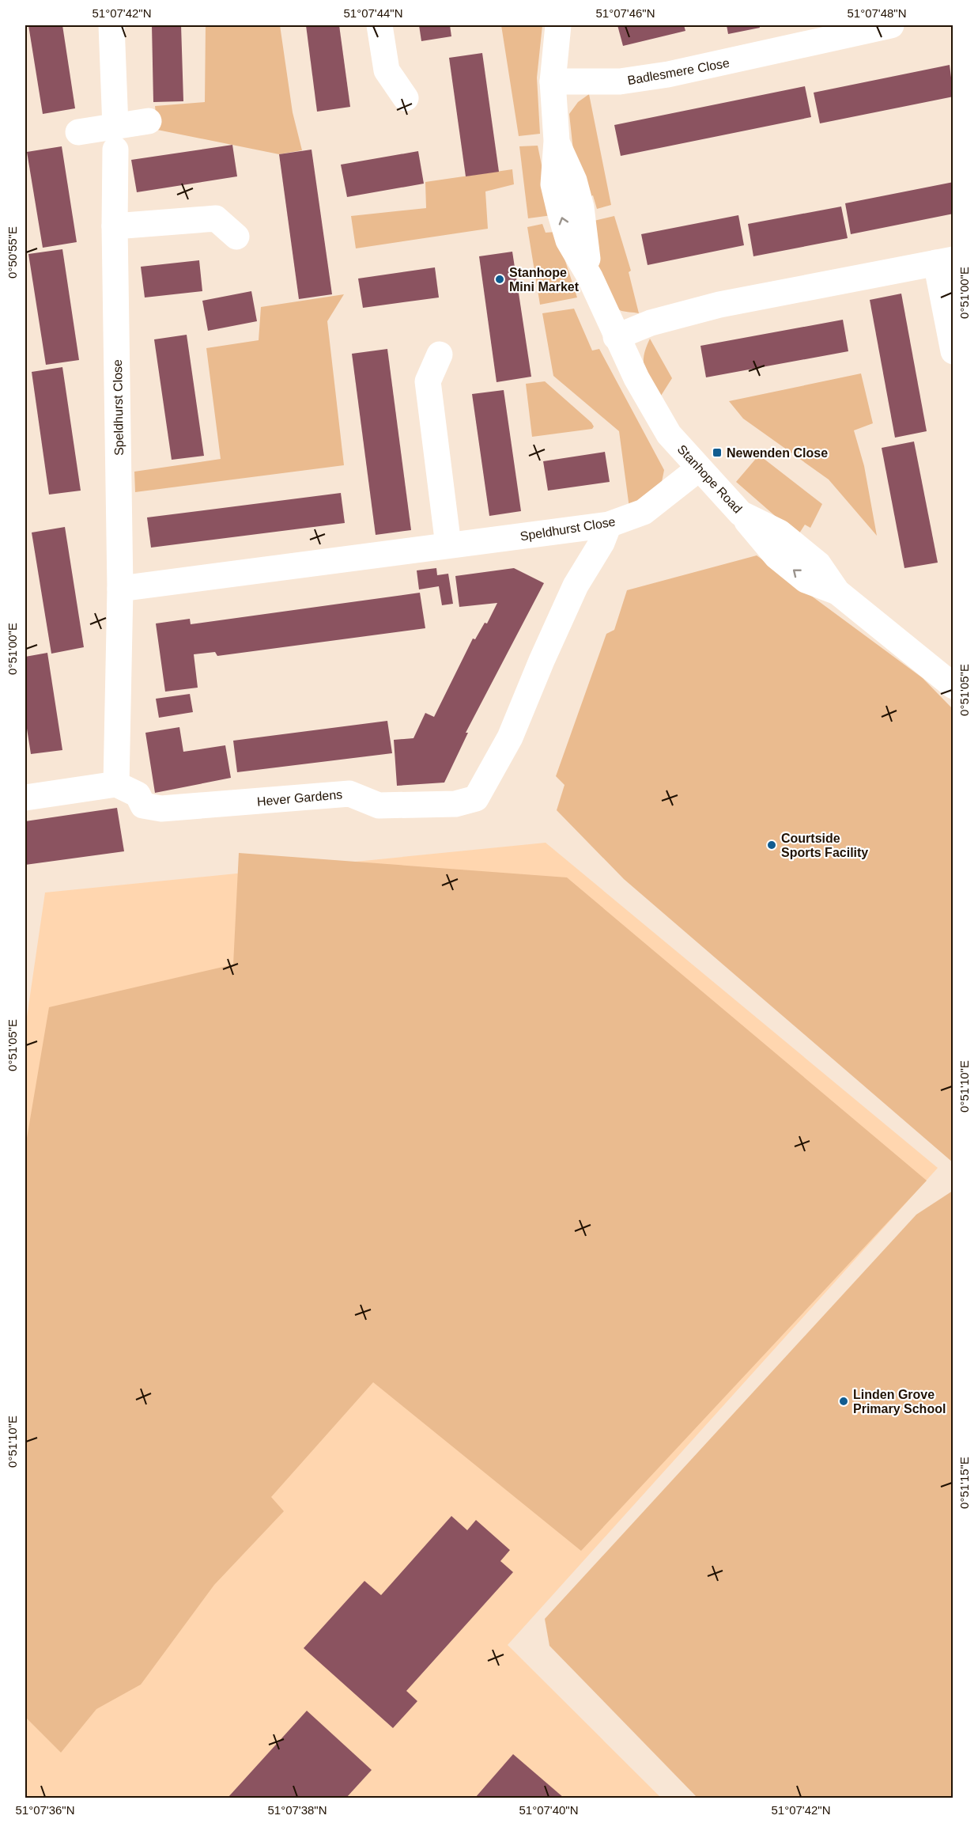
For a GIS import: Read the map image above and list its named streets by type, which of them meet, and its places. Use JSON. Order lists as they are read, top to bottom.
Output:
{
  "streets": {
    "street": [
      "Badlesmere Close",
      "Speldhurst Close",
      "Stanhope Road",
      "Hever Gardens"
    ]
  },
  "crossings": [
    ["Badlesmere Close", "Stanhope Road"],
    ["Speldhurst Close", "Stanhope Road"],
    ["Speldhurst Close", "Hever Gardens"]
  ],
  "places": {
    "other": ["Stanhope Mini Market", "Courtside Sports Facility", "Linden Grove Primary School"],
    "transit": ["Newenden Close"]
  },
  "coordinates": [
    "51°07'42\"N",
    "51°07'44\"N",
    "51°07'46\"N",
    "51°07'48\"N",
    "0°50'55\"E",
    "0°51'00\"E",
    "0°51'05\"E",
    "0°51'10\"E",
    "0°51'15\"E",
    "51°07'36\"N",
    "51°07'38\"N",
    "51°07'40\"N"
  ]
}
